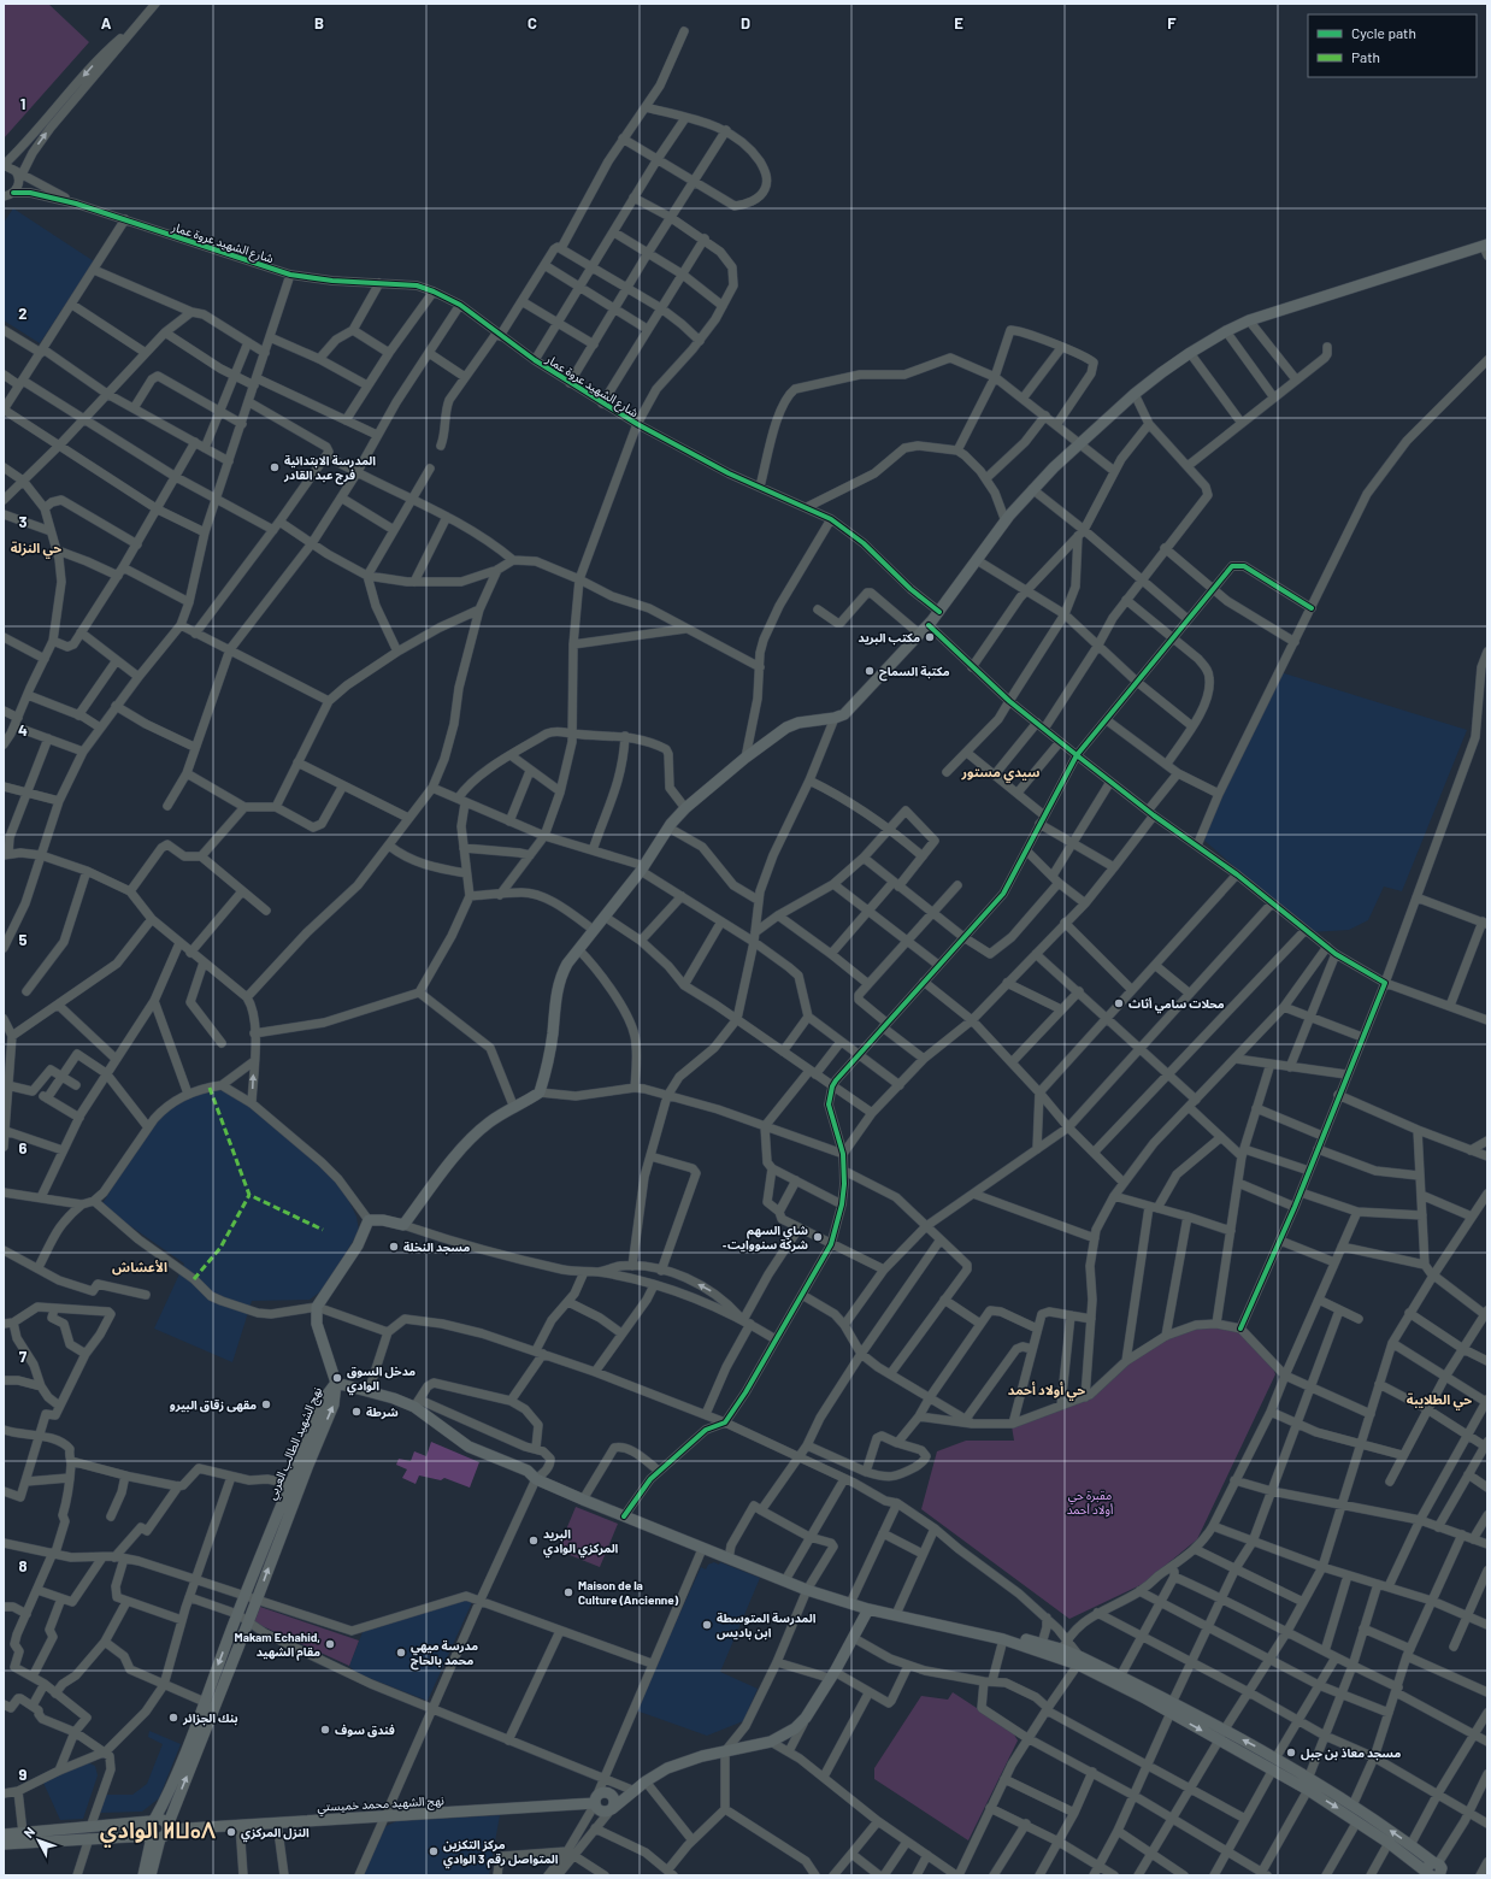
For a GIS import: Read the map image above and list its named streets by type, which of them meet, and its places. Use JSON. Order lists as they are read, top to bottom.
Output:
{
  "streets": {
    "main road": ["نهج الشهيد الطالب العربي", "نهج الشهيد محمد خميستي"],
    "street": ["شارع الشهيد عروة عمار"]
  },
  "crossings": [
    ["نهج الشهيد الطالب العربي", "نهج الشهيد محمد خميستي"]
  ],
  "districts": [
    "حي النزلة",
    "سيدي مستور",
    "الأعشاش",
    "حي أولاد أحمد",
    "حي الطلايبة",
    "الوادي ⵍⵡⴰⴷ"
  ],
  "parks": ["مقبرة حي أولاد أحمد"],
  "places": [
    "المدرسة الابتدائية فرج عبد القادر",
    "مكتب البريد",
    "مكتبة السماح",
    "محلات سامي أثاث",
    "شاي السهم -شركة سنووايت",
    "مسجد النخلة",
    "مدخل السوق الوادي",
    "مقهى زقاق البيرو",
    "شرطة",
    "البريد المركزي الوادي",
    "Maison de la Culture (Ancienne)",
    "المدرسة المتوسطة ابن باديس",
    "Makam Echahid, مقام الشهيد",
    "مدرسة ميهي محمد بالحاج",
    "بنك الجزائر",
    "فندق سوف",
    "مسجد معاذ بن جبل",
    "النزل المركزي",
    "مركز التكزين المتواصل رقم 3 الوادي"
  ],
  "legend": ["Cycle path", "Path"],
  "north": "top left",
  "grid": {
    "columns": [
      "A",
      "B",
      "C",
      "D",
      "E",
      "F"
    ],
    "rows": [
      "1",
      "2",
      "3",
      "4",
      "5",
      "6",
      "7",
      "8",
      "9"
    ]
  }
}
